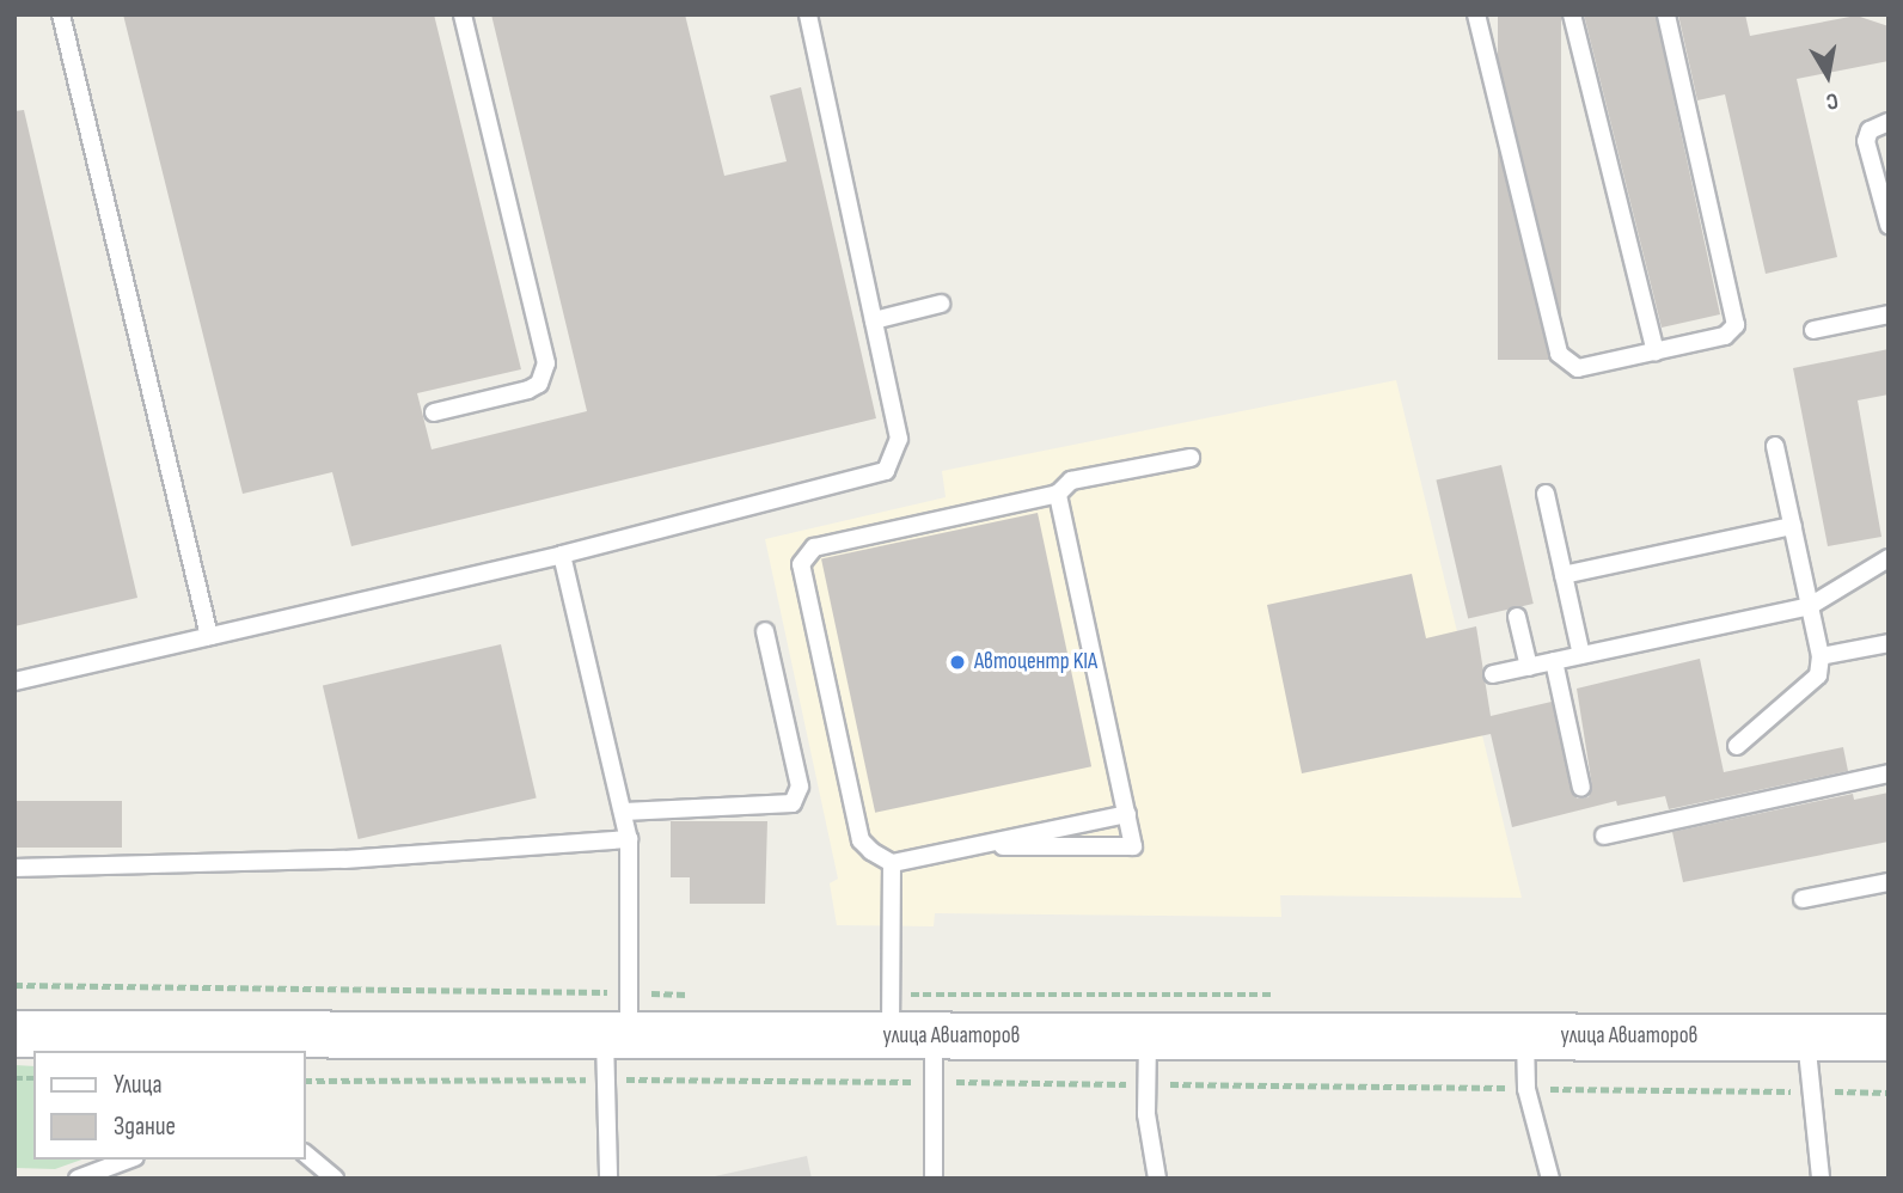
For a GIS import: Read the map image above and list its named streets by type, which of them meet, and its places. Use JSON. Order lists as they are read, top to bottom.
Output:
{
  "streets": {
    "main road": ["улица Авиаторов"]
  },
  "places": ["Автоцентр KIA"],
  "legend": ["Улица", "Здание"],
  "north": "bottom"
}
